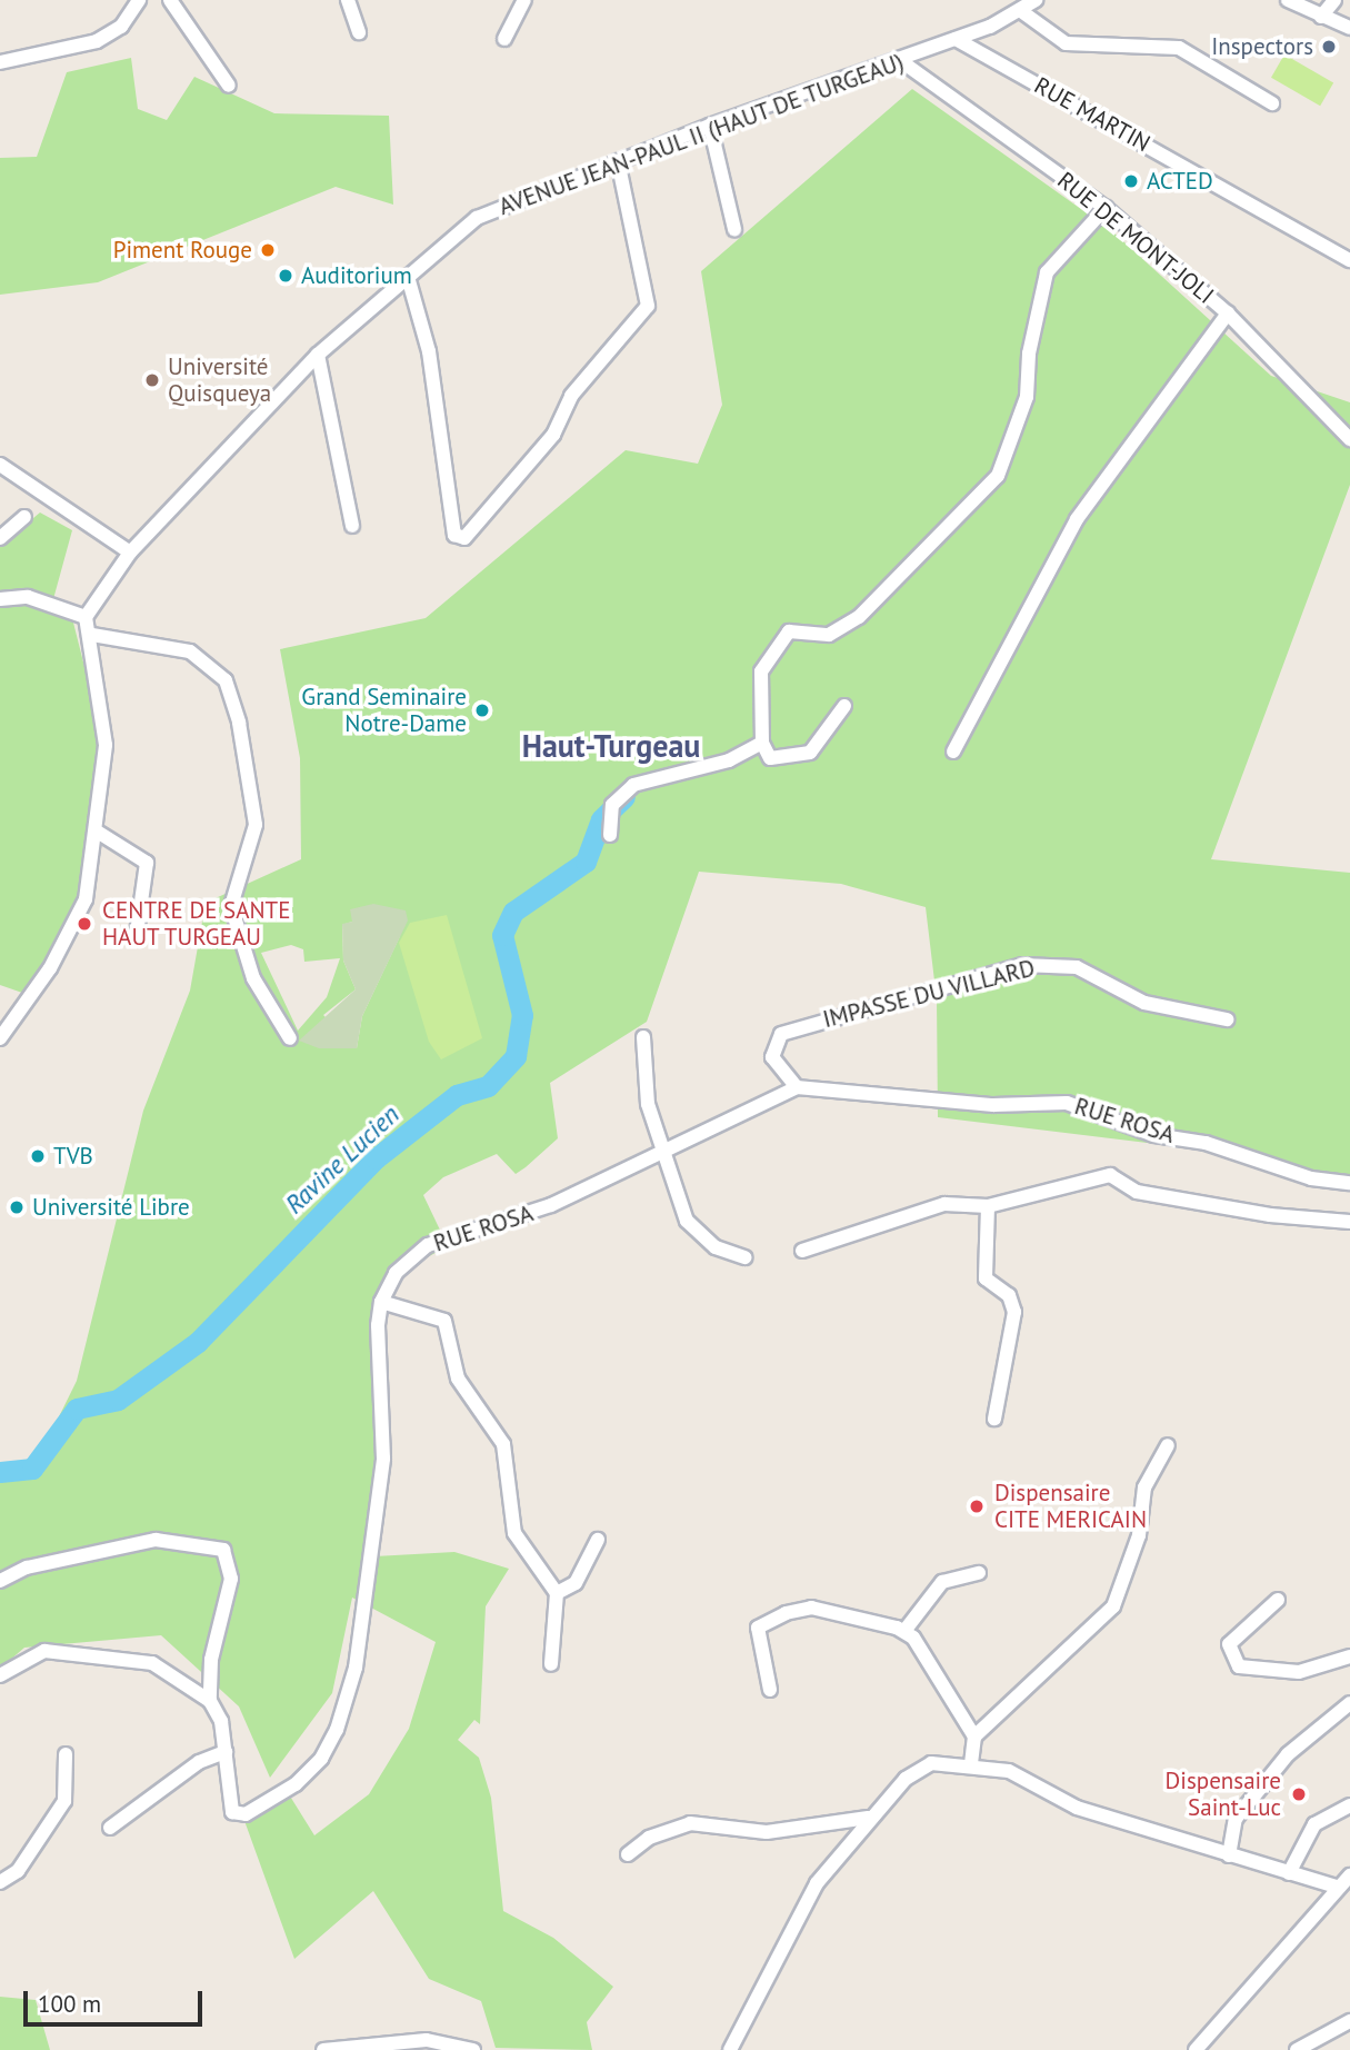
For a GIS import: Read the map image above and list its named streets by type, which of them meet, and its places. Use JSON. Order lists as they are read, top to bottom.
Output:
{
  "streets": {
    "street": [
      "RUE MARTIN",
      "AVENUE JEAN-PAUL II (HAUT DE TURGEAU)",
      "RUE DE MONT-JOLI",
      "IMPASSE DU VILLARD",
      "RUE ROSA"
    ]
  },
  "crossings": [
    ["RUE MARTIN", "AVENUE JEAN-PAUL II (HAUT DE TURGEAU)"],
    ["AVENUE JEAN-PAUL II (HAUT DE TURGEAU)", "RUE DE MONT-JOLI"],
    ["IMPASSE DU VILLARD", "RUE ROSA"]
  ],
  "districts": ["Haut-Turgeau"],
  "water": ["Ravine Lucien"],
  "places": [
    "Inspectors",
    "ACTED",
    "Piment Rouge",
    "Auditorium",
    "Université Quisqueya",
    "Grand Seminaire Notre-Dame",
    "CENTRE DE SANTE HAUT TURGEAU",
    "TVB",
    "Université Libre",
    "Dispensaire CITE MERICAIN",
    "Dispensaire Saint-Luc"
  ],
  "scale_bar": "100 m"
}
